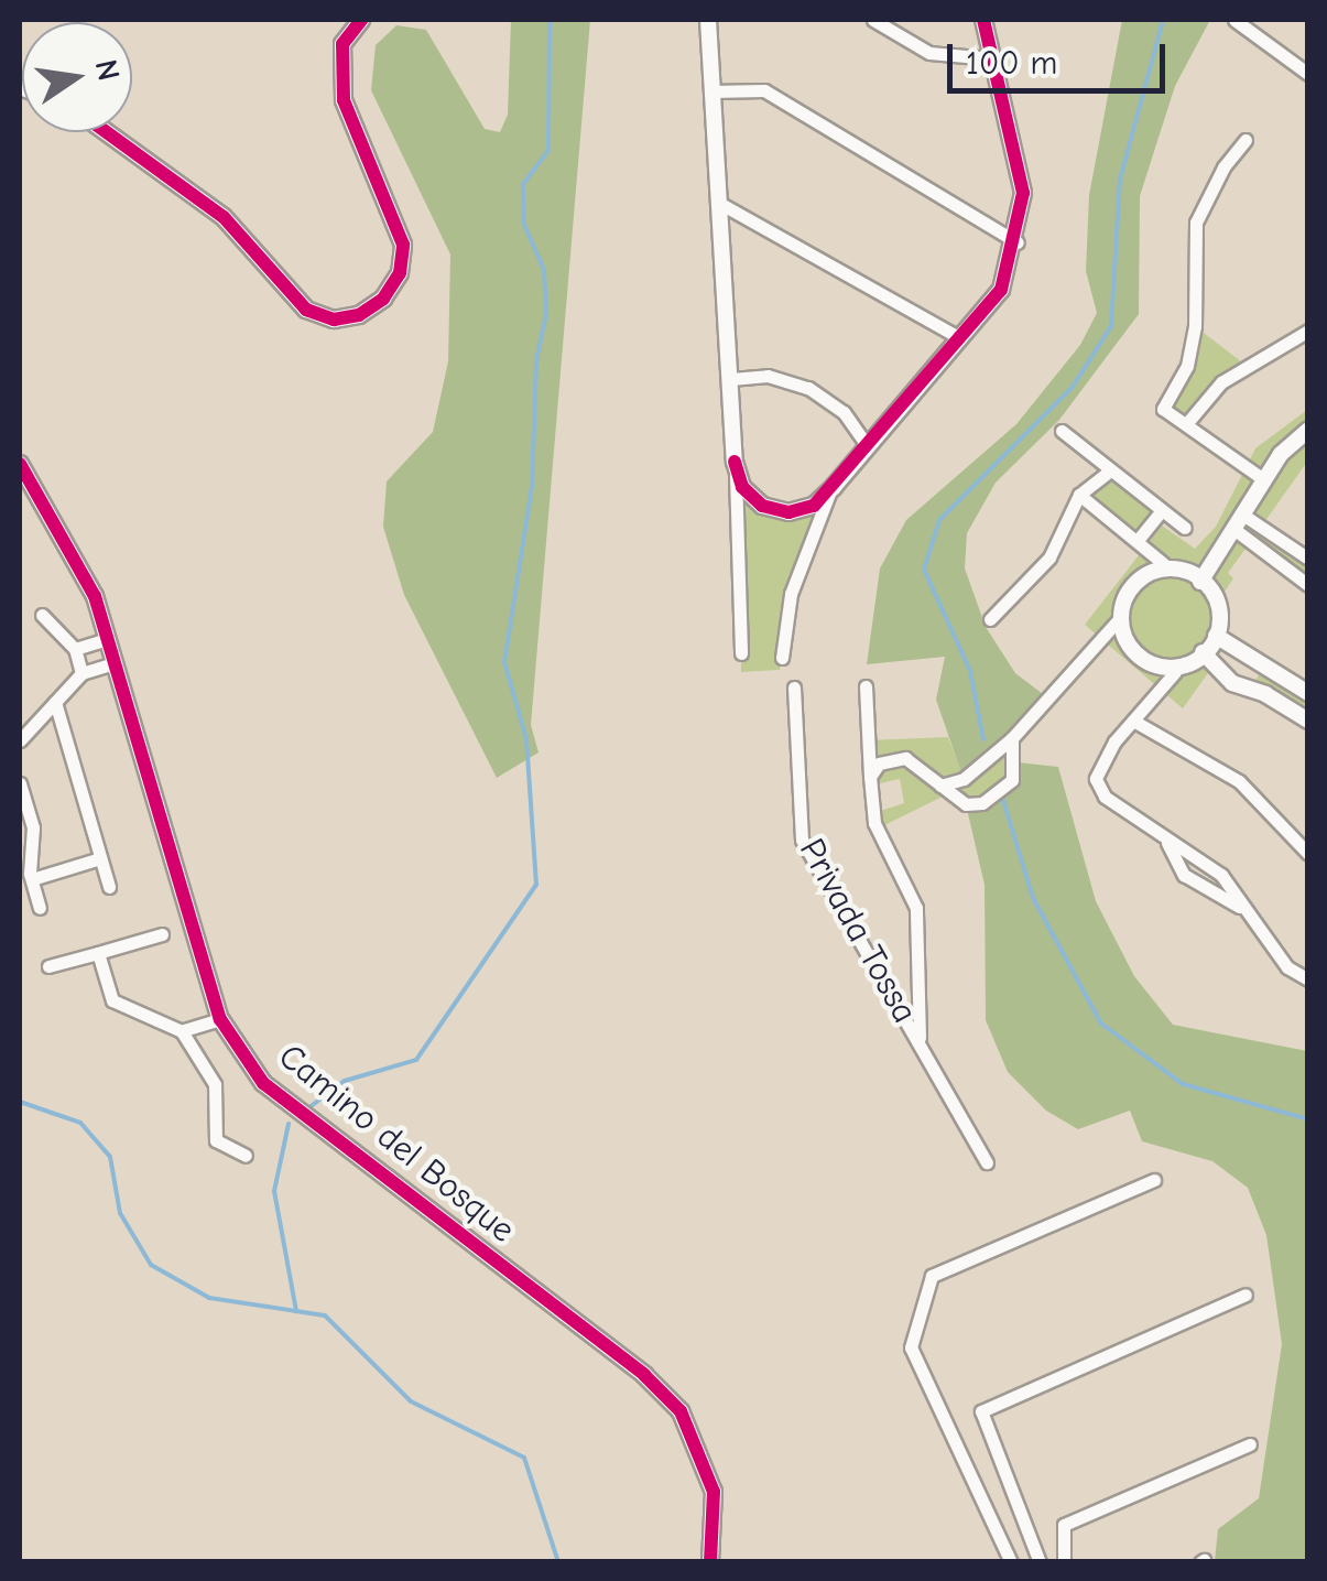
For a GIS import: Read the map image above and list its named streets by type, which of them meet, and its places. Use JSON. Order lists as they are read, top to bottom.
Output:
{
  "streets": {
    "street": ["Privada Tossa", "Camino del Bosque"]
  },
  "scale_bar": "100 m",
  "north": "right"
}
